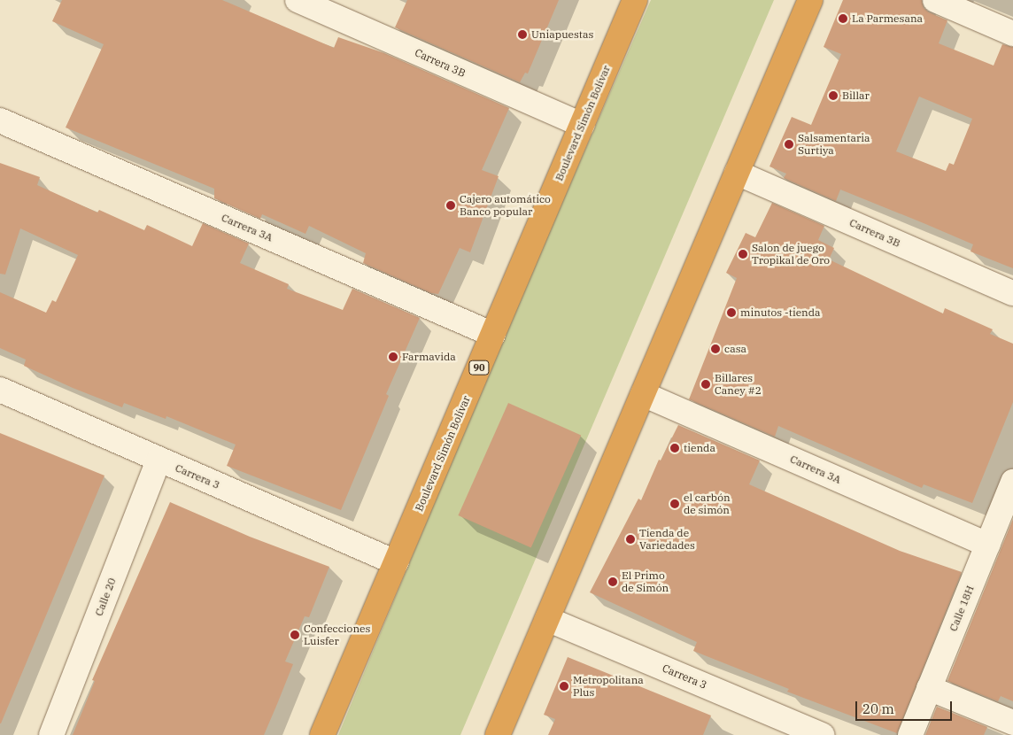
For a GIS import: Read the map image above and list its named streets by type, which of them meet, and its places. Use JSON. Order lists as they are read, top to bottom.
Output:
{
  "streets": {
    "highway": ["Boulevard Simón Bolívar", "90"],
    "street": [
      "Carrera 3B",
      "Carrera 3A",
      "Carrera 3",
      "Calle 20",
      "Calle 18H"
    ]
  },
  "crossings": [
    ["Carrera 3B", "Boulevard Simón Bolívar"],
    ["Boulevard Simón Bolívar", "Carrera 3A"],
    ["Boulevard Simón Bolívar", "Carrera 3"],
    ["Carrera 3A", "Calle 18H"],
    ["Carrera 3", "Calle 20"]
  ],
  "places": [
    "La Parmesana",
    "Uniapuestas",
    "Billar",
    "Salsamentaria Surtiya",
    "Cajero automático Banco popular",
    "Salon de juego Tropikal de Oro",
    "minutos -tienda",
    "casa",
    "Farmavida",
    "Billares Caney #2",
    "tienda",
    "el carbón de simón",
    "Tienda de Variedades",
    "El Primo de Simón",
    "Confecciones Luisfer",
    "Metropolitana Plus"
  ],
  "scale_bar": "20 m"
}
